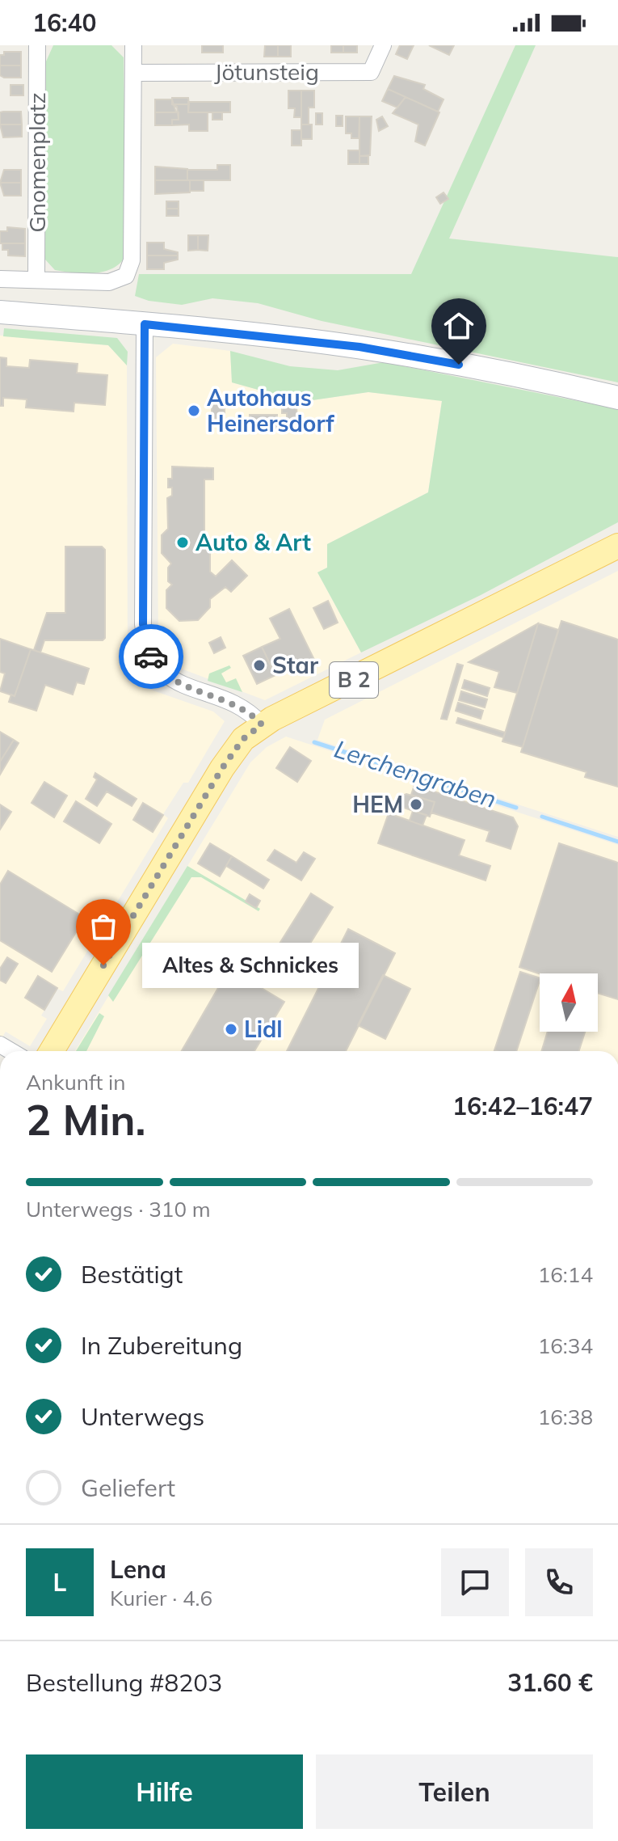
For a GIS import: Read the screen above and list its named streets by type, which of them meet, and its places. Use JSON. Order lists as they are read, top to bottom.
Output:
{
  "streets": {
    "main road": ["B 2"],
    "street": ["Jötunsteig", "Gnomenplatz"]
  },
  "water": ["Lerchengraben"],
  "places": [
    "Autohaus Heinersdorf",
    "Auto & Art",
    "Star",
    "HEM",
    "Altes & Schnickes",
    "Lidl"
  ],
  "north": "top",
  "page": {
    "status": "16:40",
    "bubble": "Altes & Schnickes",
    "heading": ["2 Min.", "Ankunft in", "16:42–16:47"],
    "panel": [
      "Lena",
      "Kurier · 4.6",
      "Bestellung #8203",
      "31.60 €"
    ],
    "bar": "Unterwegs · 310 m",
    "list": [
      ["Bestätigt", "16:14"],
      ["In Zubereitung", "16:34"],
      ["Unterwegs", "16:38"],
      "Geliefert"
    ],
    "round": "L",
    "buttons": ["Hilfe", "Teilen"]
  }
}
